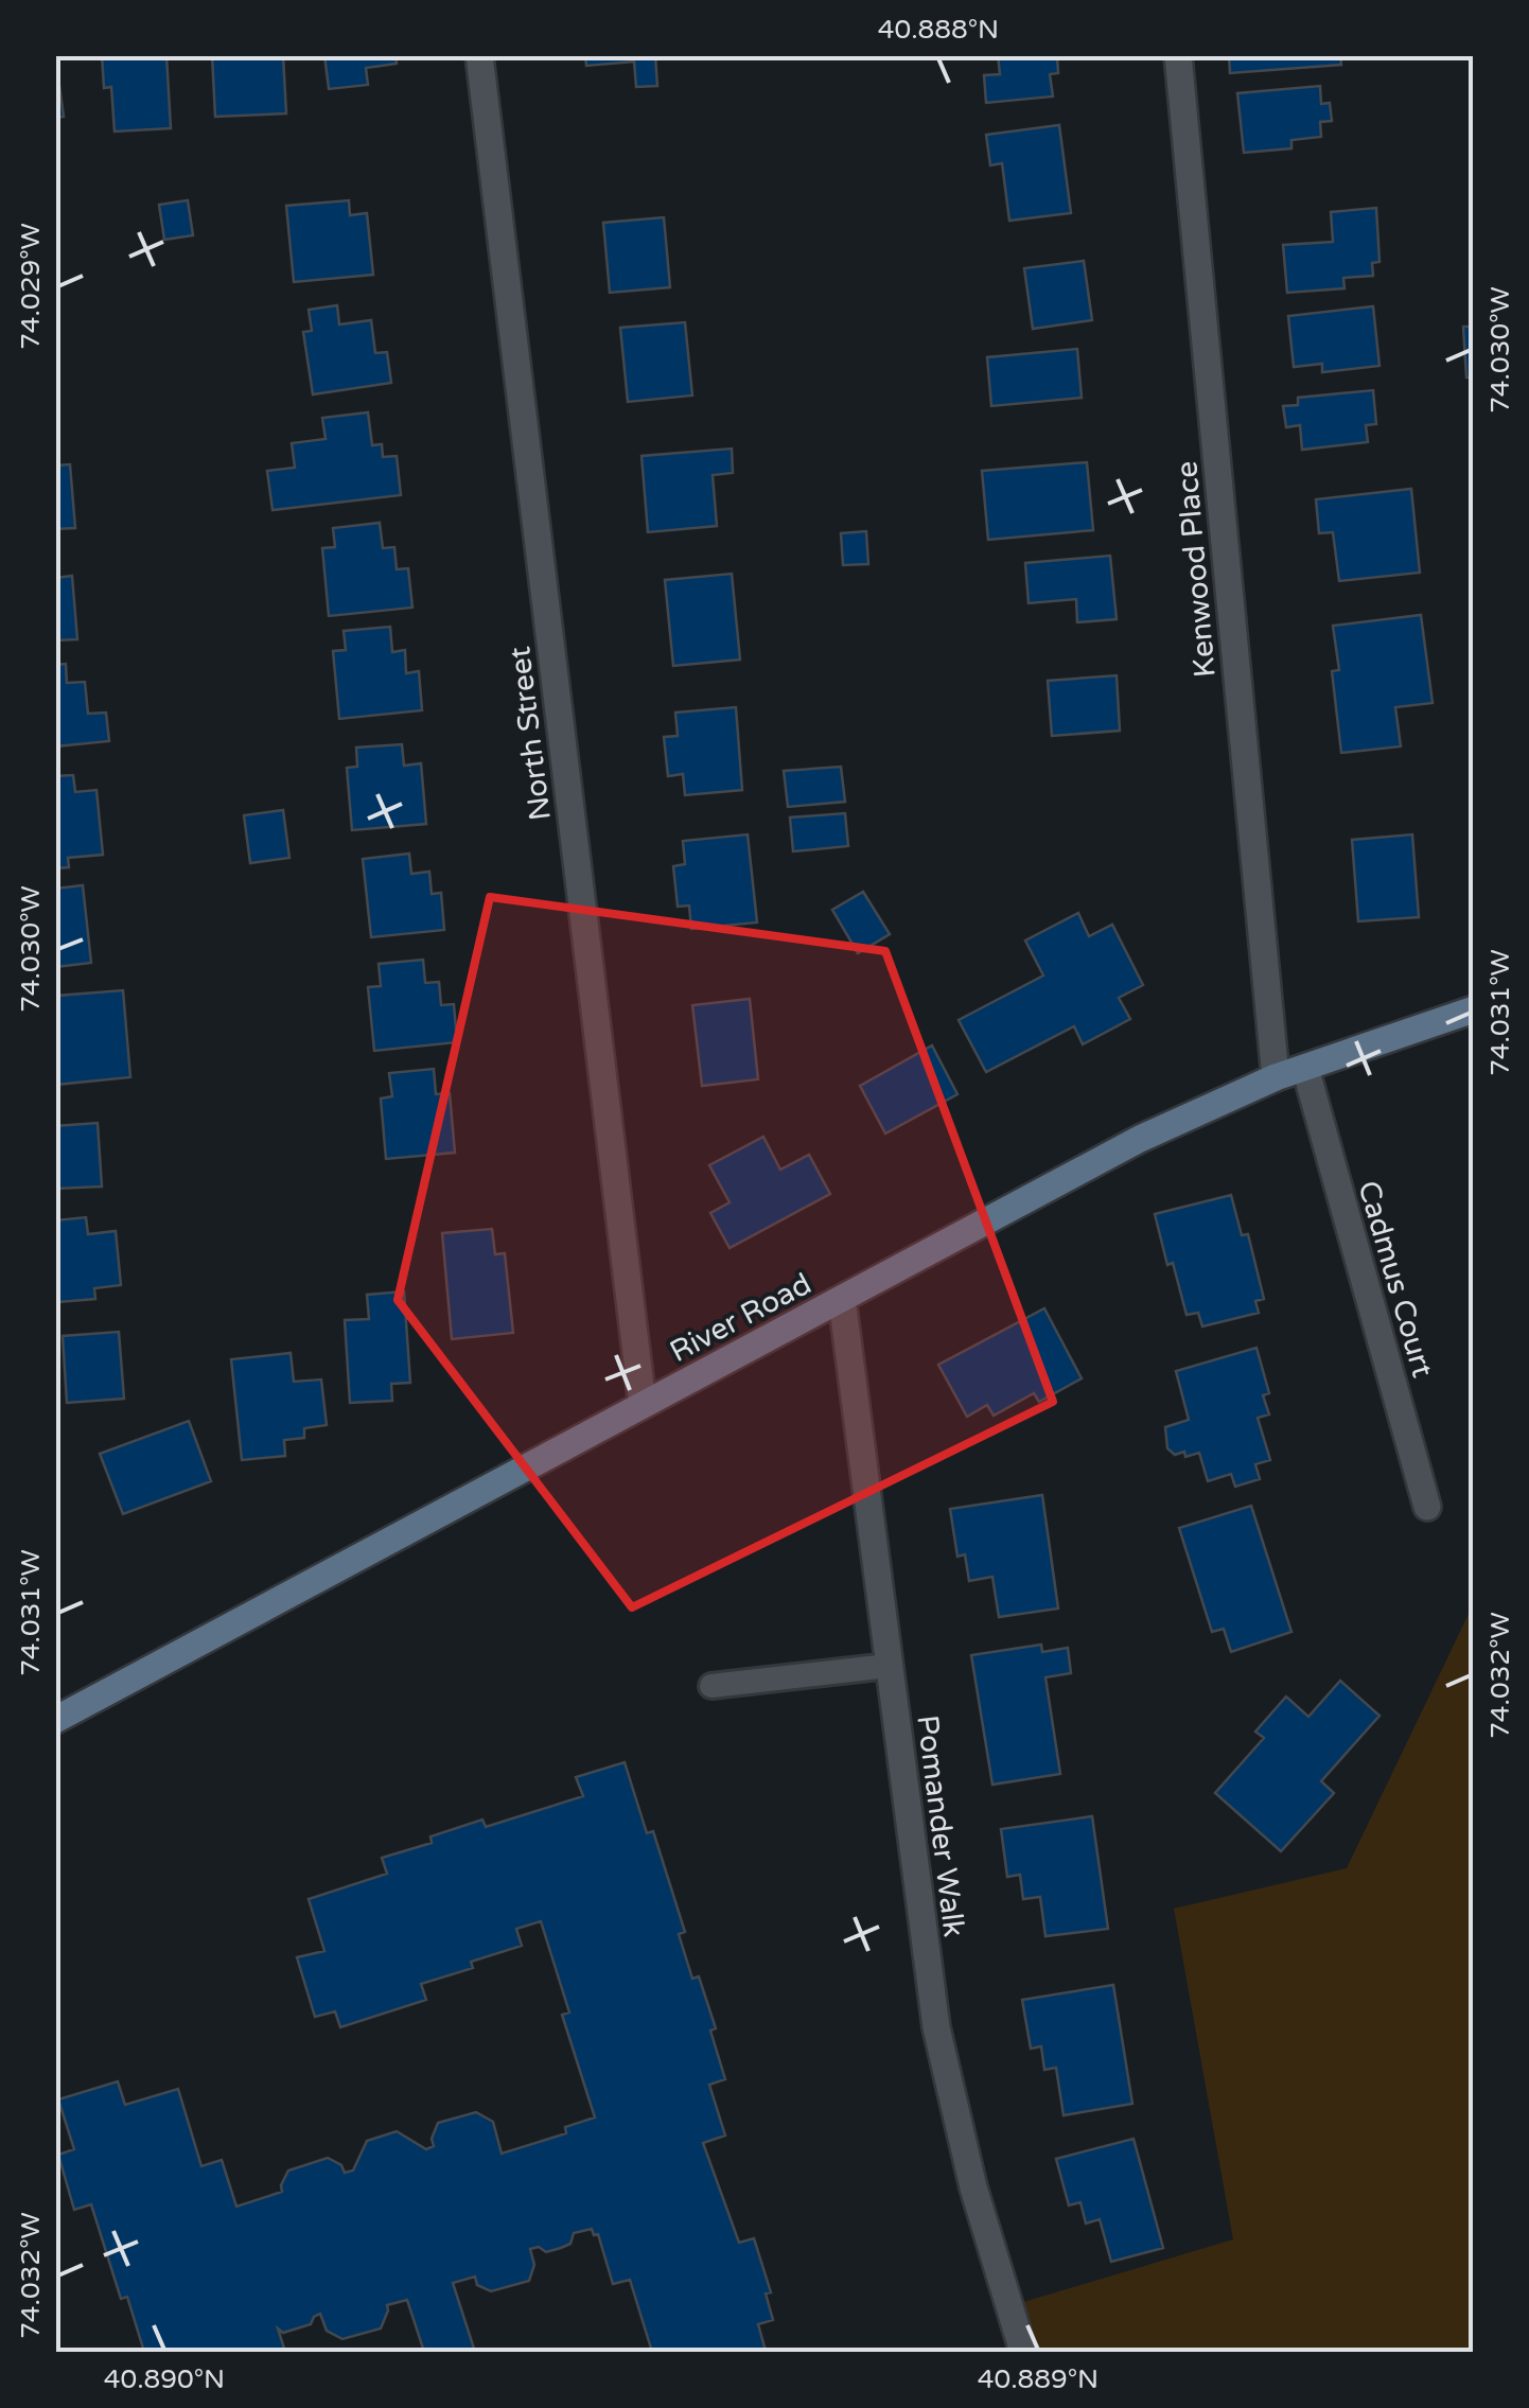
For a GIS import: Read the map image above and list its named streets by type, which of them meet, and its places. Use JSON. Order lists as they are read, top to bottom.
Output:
{
  "streets": {
    "main road": ["River Road"],
    "street": [
      "Kenwood Place",
      "North Street",
      "Cadmus Court",
      "Pomander Walk"
    ]
  },
  "crossings": [
    ["Kenwood Place", "River Road"],
    ["North Street", "River Road"],
    ["Cadmus Court", "River Road"],
    ["River Road", "Pomander Walk"]
  ],
  "coordinates": [
    "40.888°N",
    "74.029°W",
    "74.030°W",
    "74.031°W",
    "74.032°W",
    "40.890°N",
    "40.889°N"
  ]
}
